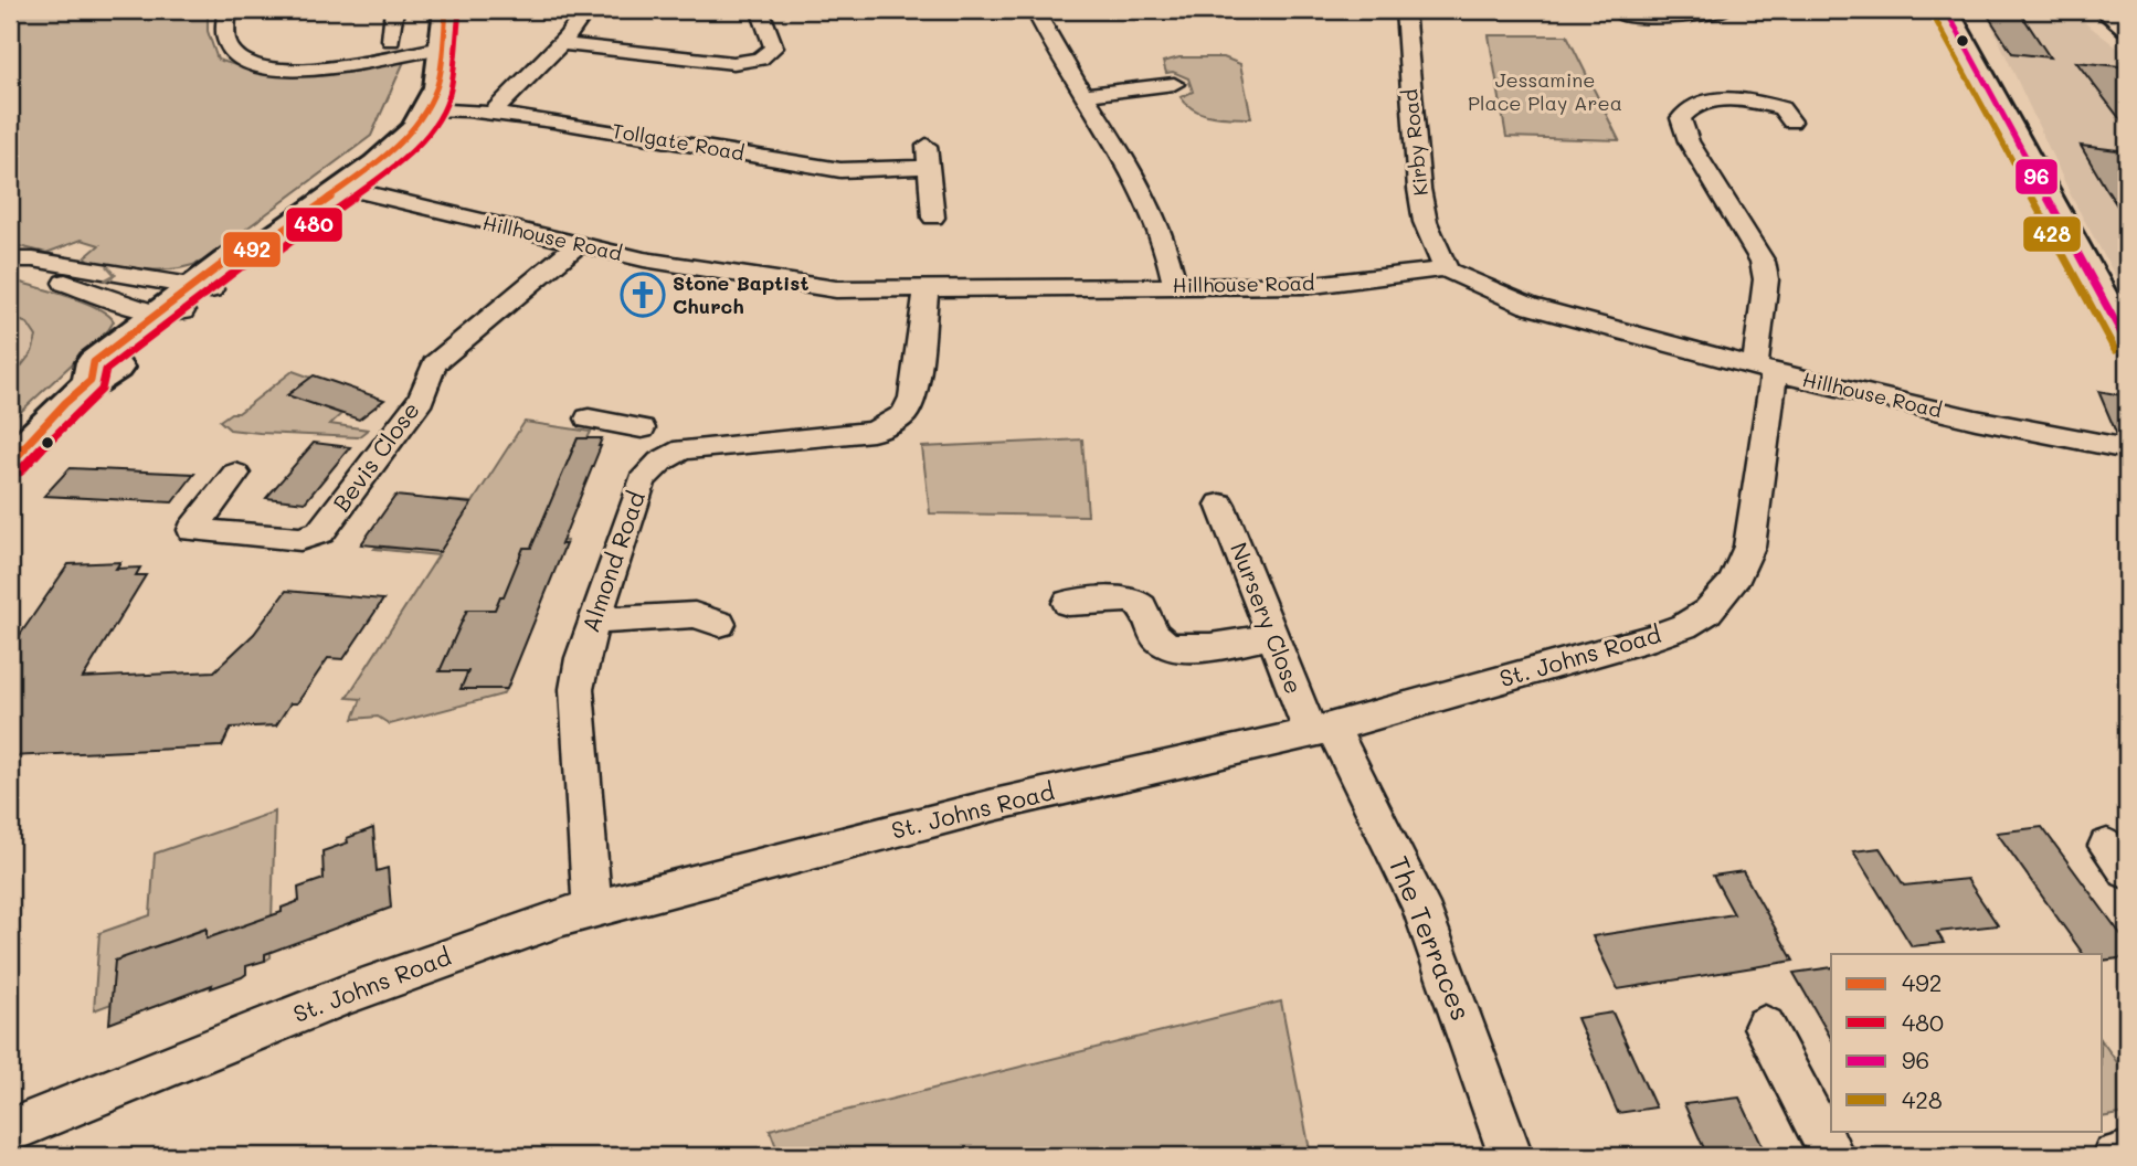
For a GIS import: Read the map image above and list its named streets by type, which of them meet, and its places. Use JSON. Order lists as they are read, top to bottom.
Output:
{
  "streets": {
    "street": [
      "Tollgate Road",
      "Kirby Road",
      "Hillhouse Road",
      "Bevis Close",
      "Almond Road",
      "Nursery Close",
      "St. Johns Road",
      "The Terraces"
    ]
  },
  "crossings": [
    ["Kirby Road", "Hillhouse Road"],
    ["Hillhouse Road", "Bevis Close"],
    ["Hillhouse Road", "Almond Road"],
    ["Hillhouse Road", "St. Johns Road"],
    ["Almond Road", "St. Johns Road"],
    ["Nursery Close", "St. Johns Road"],
    ["Nursery Close", "The Terraces"],
    ["St. Johns Road", "The Terraces"]
  ],
  "parks": ["Jessamine Place Play Area"],
  "places": {
    "church": ["Stone Baptist Church"]
  },
  "lines": [
    "transit line 492",
    "transit line 96",
    "transit line 480",
    "transit line 428"
  ],
  "legend": [
    "492",
    "480",
    "96",
    "428"
  ]
}
